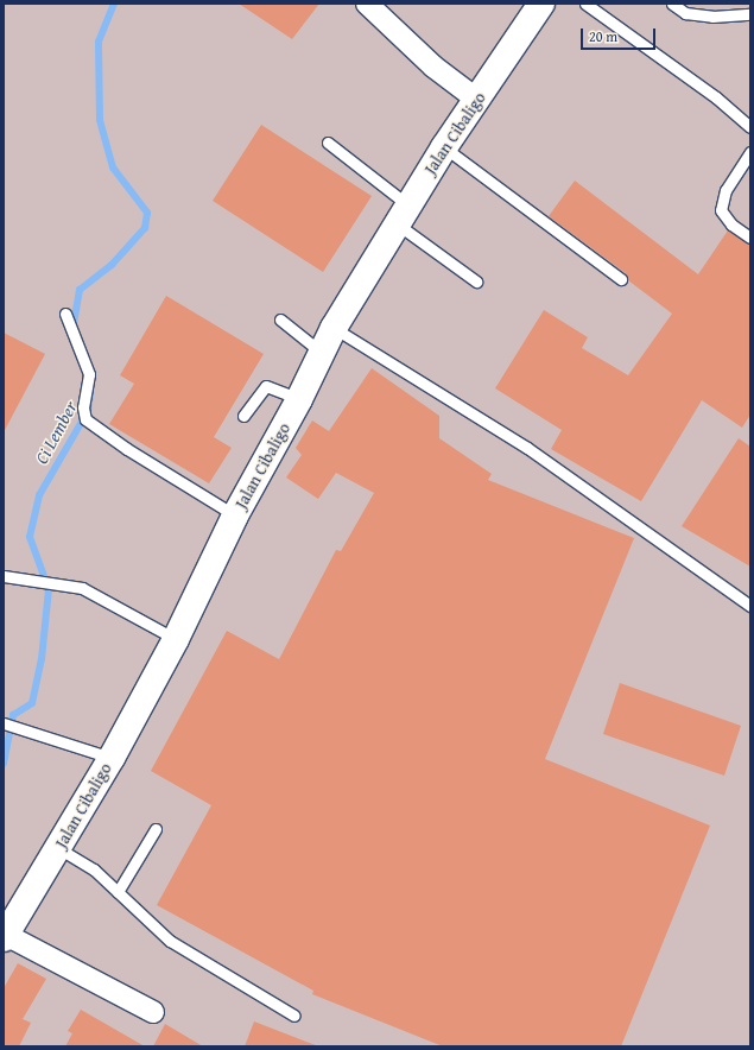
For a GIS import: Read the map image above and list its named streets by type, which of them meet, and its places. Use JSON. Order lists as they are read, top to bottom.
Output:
{
  "streets": {
    "main road": ["Jalan Cibaligo"]
  },
  "water": ["Ci Lember"],
  "scale_bar": "20 m"
}
